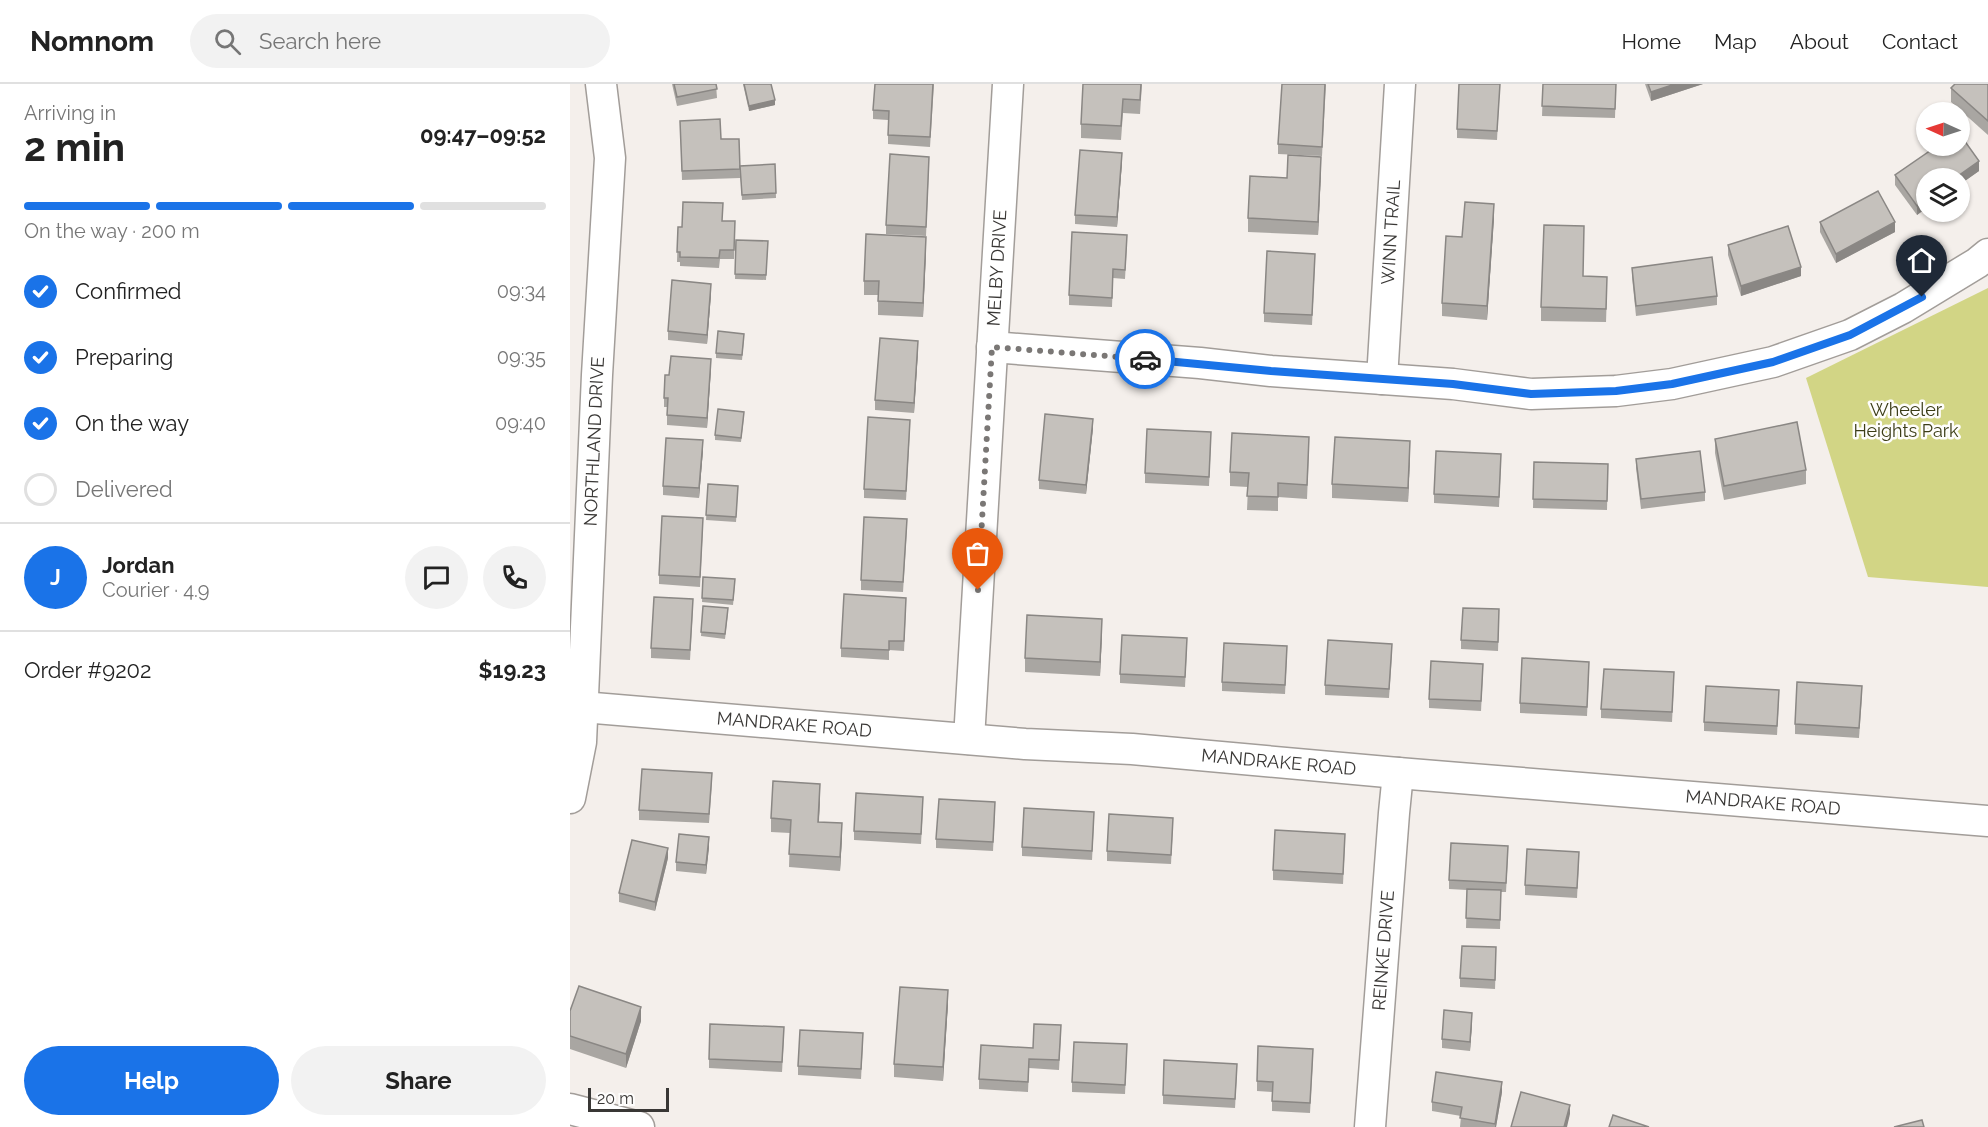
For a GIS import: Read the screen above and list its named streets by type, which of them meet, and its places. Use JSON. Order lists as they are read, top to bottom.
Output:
{
  "streets": {
    "street": [
      "WINN TRAIL",
      "MELBY DRIVE",
      "NORTHLAND DRIVE",
      "MANDRAKE ROAD",
      "REINKE DRIVE"
    ]
  },
  "crossings": [
    ["MELBY DRIVE", "MANDRAKE ROAD"],
    ["NORTHLAND DRIVE", "MANDRAKE ROAD"],
    ["MANDRAKE ROAD", "REINKE DRIVE"]
  ],
  "parks": ["Wheeler Heights Park"],
  "scale_bar": "20 m",
  "north": "left",
  "page": {
    "header": "Nomnom",
    "search": "Search here",
    "nav": [
      "Home",
      "Map",
      "About",
      "Contact"
    ],
    "heading": ["2 min", "Arriving in", "09:47–09:52"],
    "panel": [
      "Jordan",
      "Courier · 4.9",
      "Order #9202",
      "$19.23"
    ],
    "bar": "On the way · 200 m",
    "list": [
      ["Confirmed", "09:34"],
      ["Preparing", "09:35"],
      ["On the way", "09:40"],
      "Delivered"
    ],
    "round": "J",
    "buttons": ["Help", "Share"],
    "scale": "20 m"
  }
}
